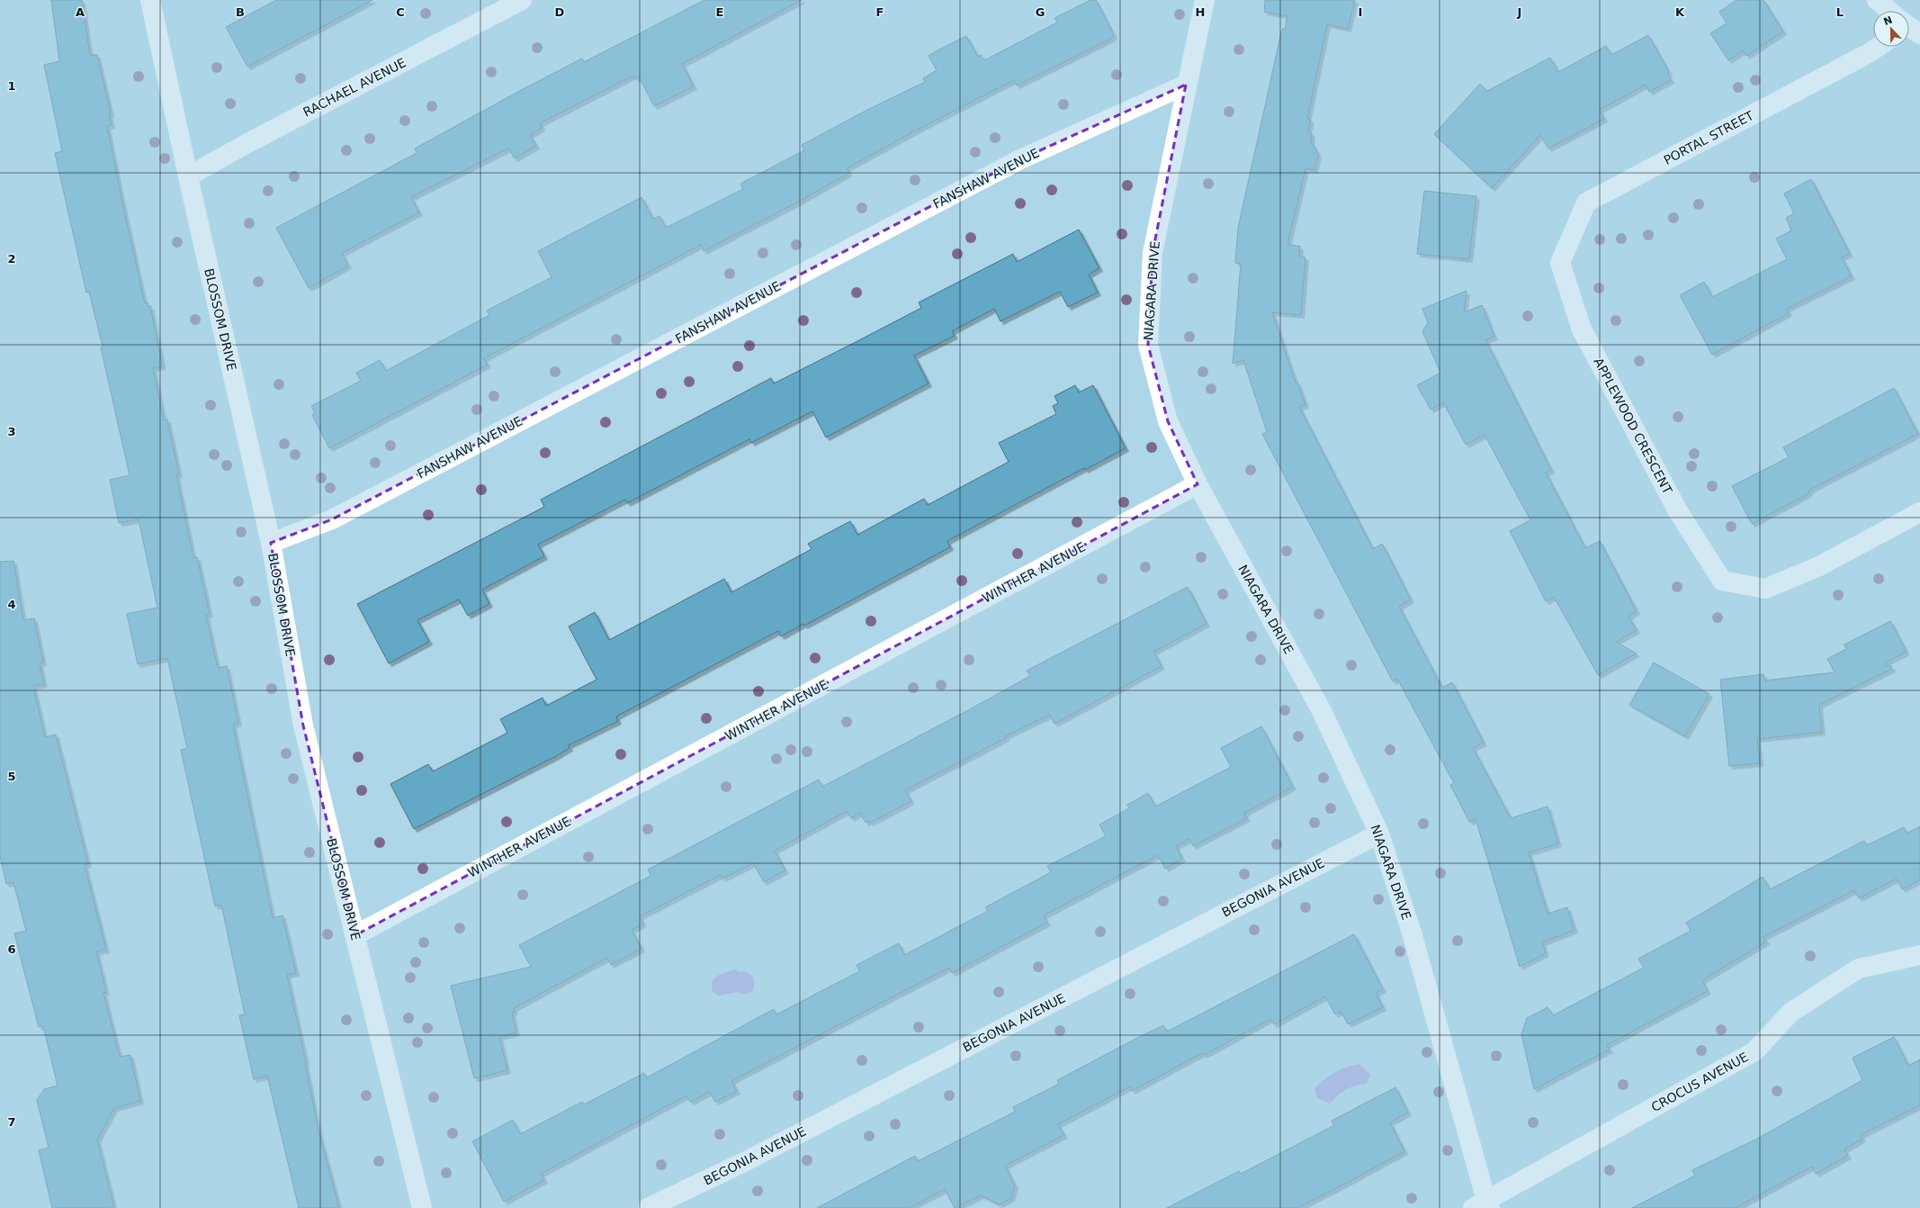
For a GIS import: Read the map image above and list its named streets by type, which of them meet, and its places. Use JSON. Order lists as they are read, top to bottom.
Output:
{
  "streets": {
    "street": [
      "RACHAEL AVENUE",
      "PORTAL STREET",
      "FANSHAW AVENUE",
      "NIAGARA DRIVE",
      "BLOSSOM DRIVE",
      "APPLEWOOD CRESCENT",
      "WINTHER AVENUE",
      "BEGONIA AVENUE",
      "CROCUS AVENUE"
    ]
  },
  "crossings": [
    ["RACHAEL AVENUE", "BLOSSOM DRIVE"],
    ["PORTAL STREET", "APPLEWOOD CRESCENT"],
    ["FANSHAW AVENUE", "NIAGARA DRIVE"],
    ["FANSHAW AVENUE", "BLOSSOM DRIVE"],
    ["NIAGARA DRIVE", "WINTHER AVENUE"],
    ["NIAGARA DRIVE", "BEGONIA AVENUE"],
    ["NIAGARA DRIVE", "CROCUS AVENUE"],
    ["BLOSSOM DRIVE", "WINTHER AVENUE"]
  ],
  "north": "top",
  "grid": {
    "columns": [
      "A",
      "B",
      "C",
      "D",
      "E",
      "F",
      "G",
      "H",
      "I",
      "J",
      "K",
      "L"
    ],
    "rows": [
      "1",
      "2",
      "3",
      "4",
      "5",
      "6",
      "7"
    ]
  }
}
